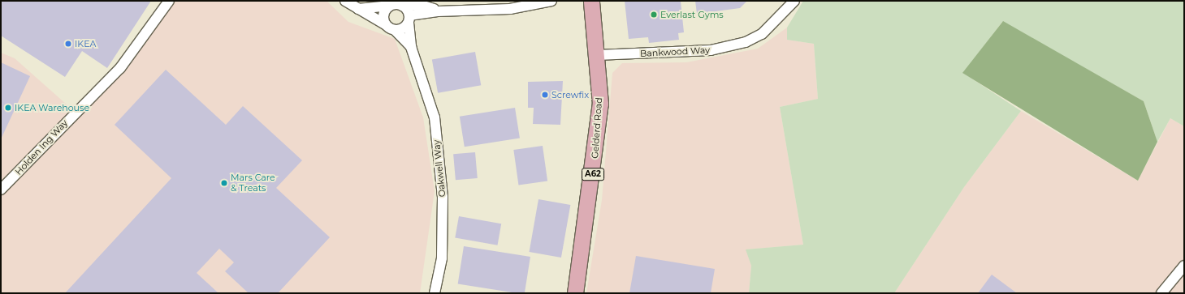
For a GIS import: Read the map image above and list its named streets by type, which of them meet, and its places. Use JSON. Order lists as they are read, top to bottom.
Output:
{
  "streets": {
    "main road": ["Gelderd Road", "A62"],
    "street": ["Bankwood Way", "Holden Ing Way", "Oakwell Way"]
  },
  "crossings": [
    ["Bankwood Way", "Gelderd Road"]
  ],
  "places": [
    "Everlast Gyms",
    "IKEA",
    "Screwfix",
    "IKEA Warehouse",
    "Mars Care & Treats"
  ]
}
